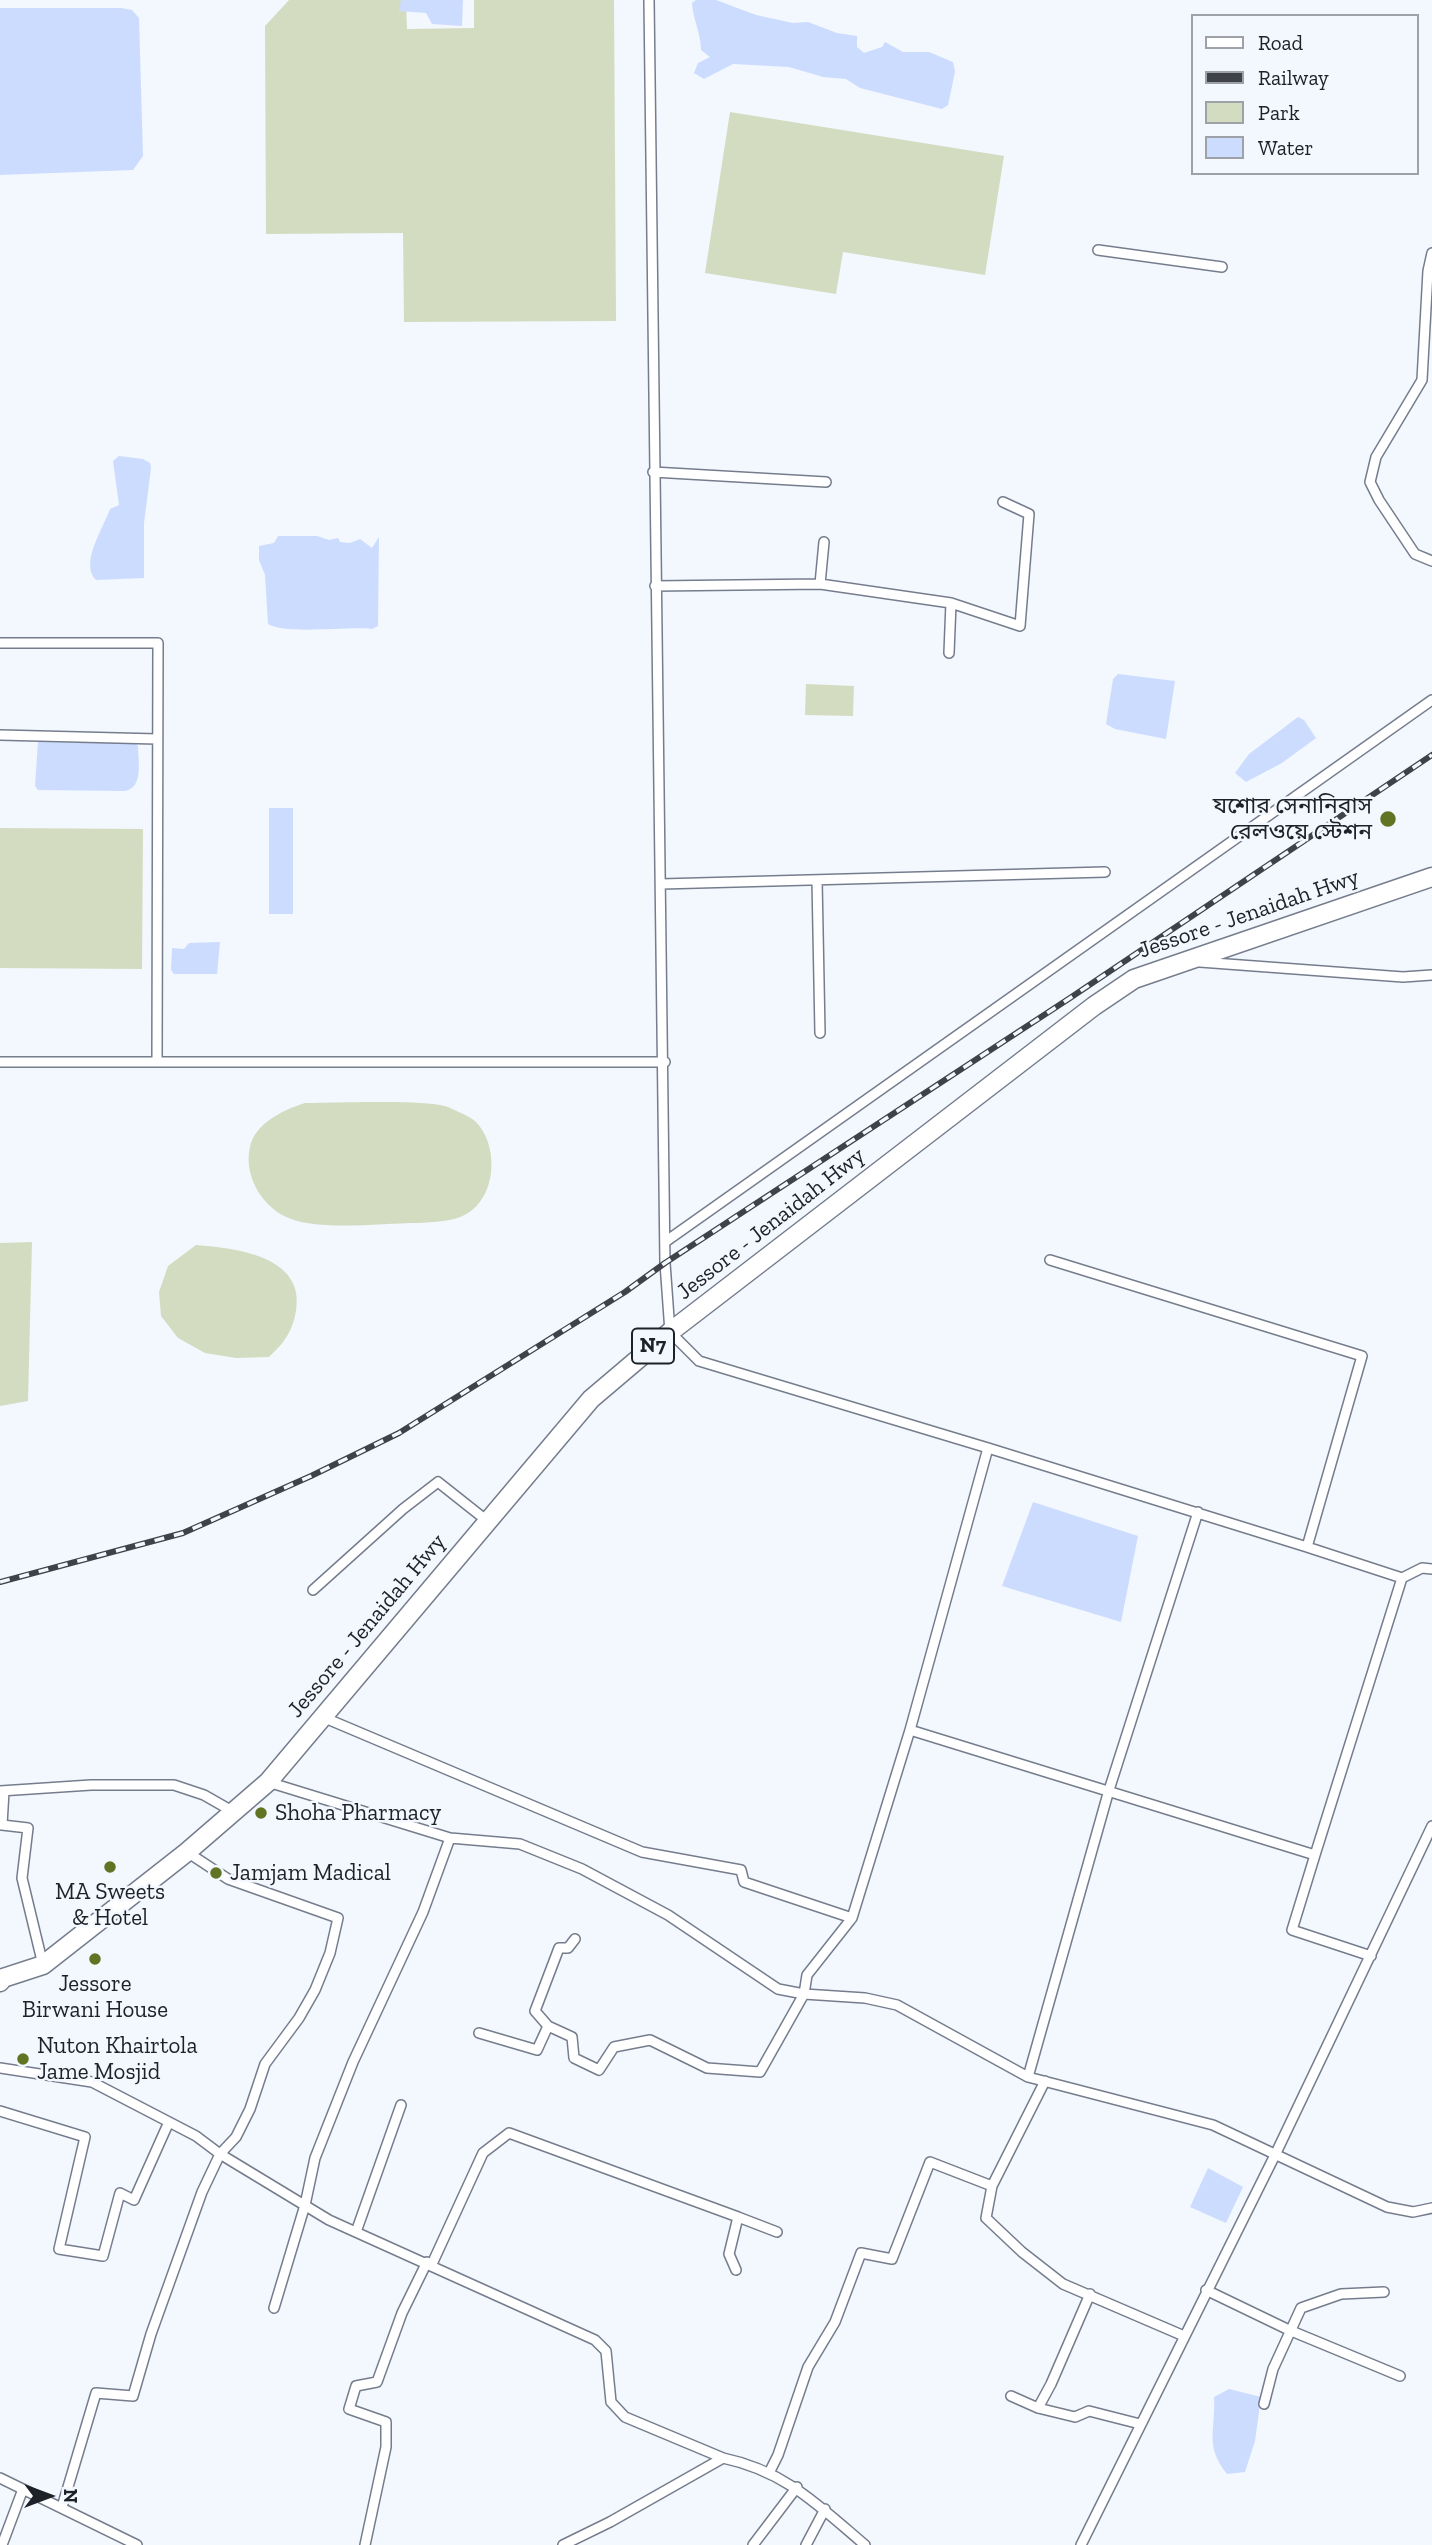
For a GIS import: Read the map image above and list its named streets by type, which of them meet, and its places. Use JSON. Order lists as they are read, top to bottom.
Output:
{
  "streets": {
    "highway": ["Jessore - Jenaidah Hwy", "N7"]
  },
  "places": [
    "যশোর সেনানিবাস রেলওয়ে স্টেশন",
    "Shoha Pharmacy",
    "MA Sweets & Hotel",
    "Jamjam Madical",
    "Jessore Birwani House",
    "Nuton Khairtola Jame Mosjid"
  ],
  "legend": [
    "Road",
    "Railway",
    "Park",
    "Water"
  ],
  "north": "right"
}
